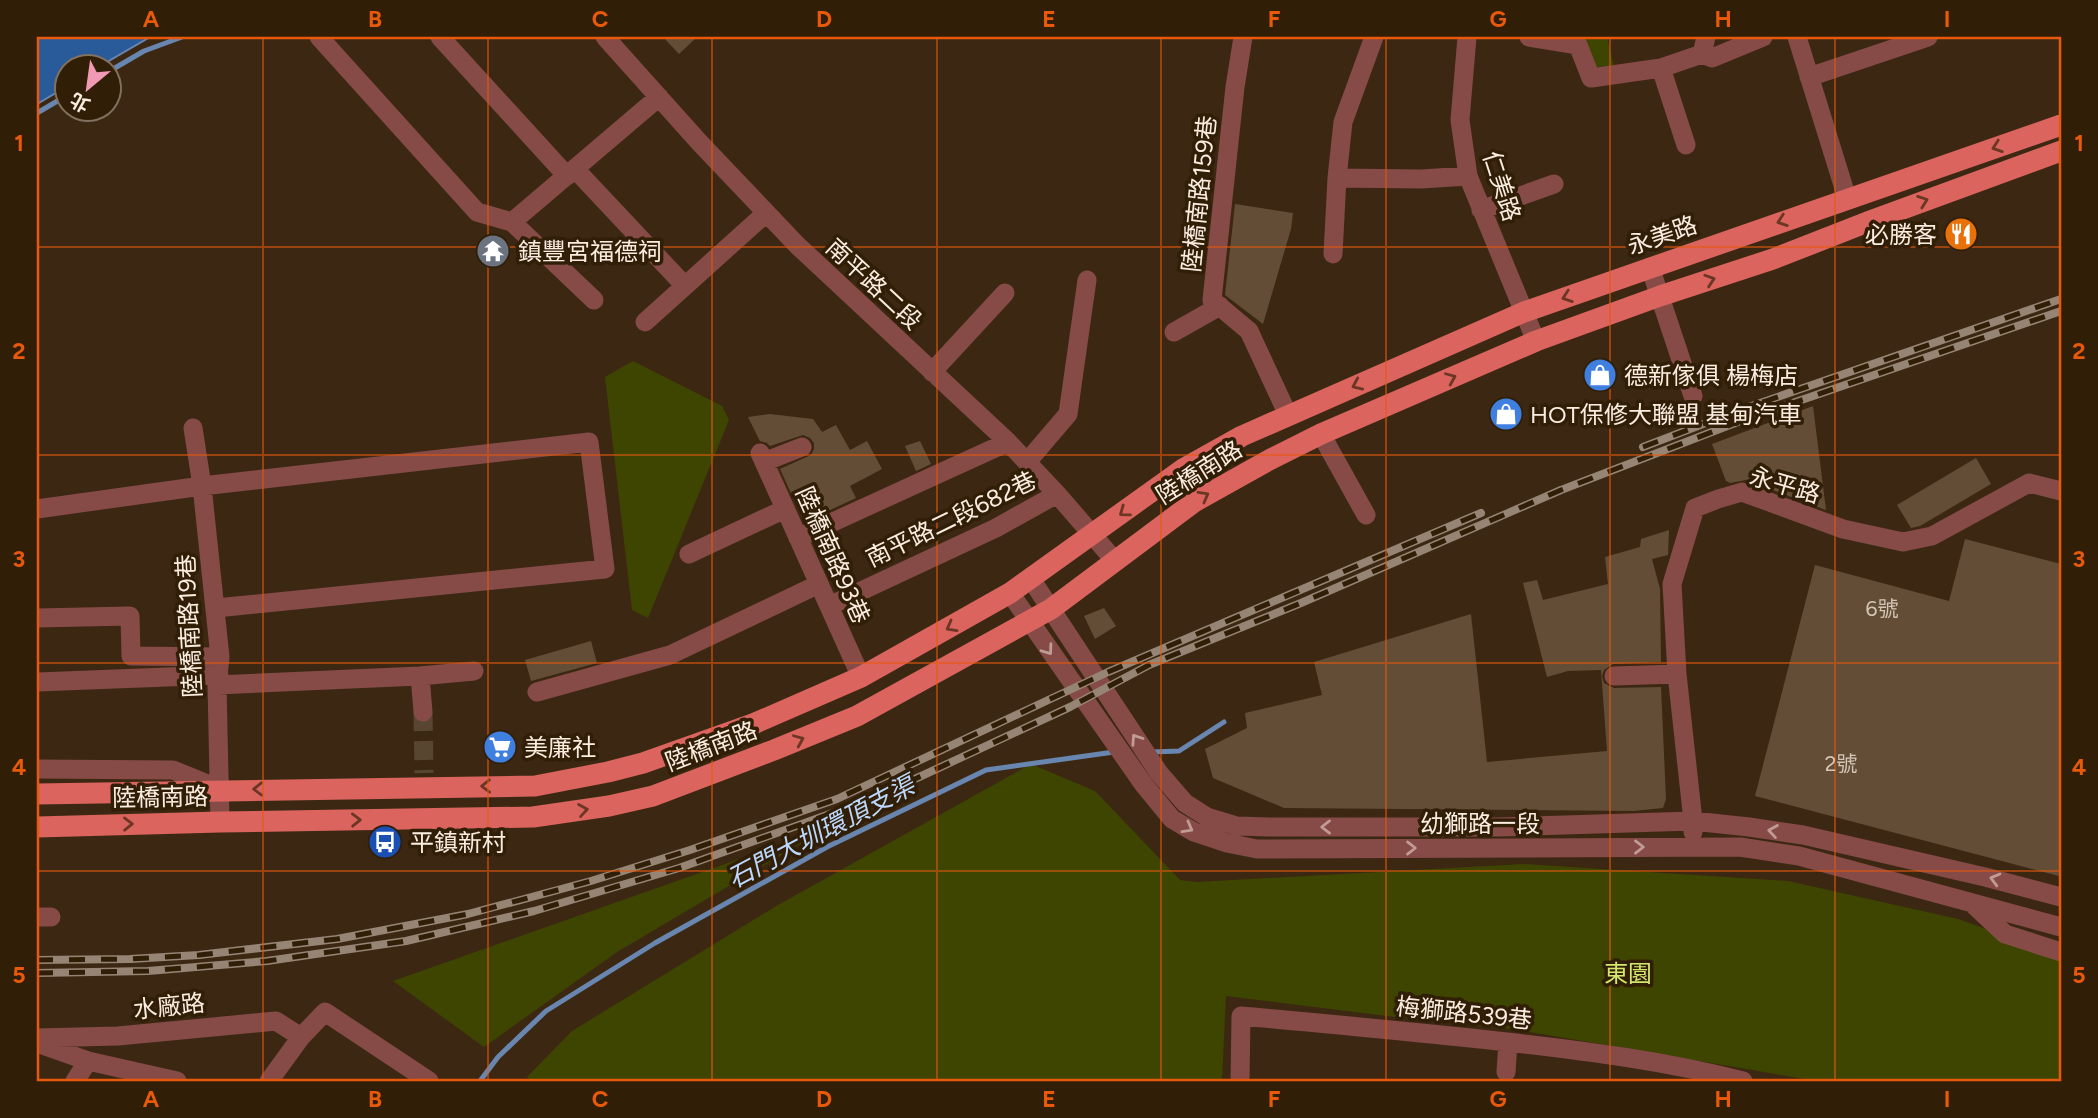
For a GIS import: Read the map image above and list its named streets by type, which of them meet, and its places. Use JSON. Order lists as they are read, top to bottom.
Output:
{
  "streets": {
    "main road": ["永美路", "陸橋南路"],
    "street": [
      "仁美路",
      "陸橋南路159巷",
      "南平路二段",
      "永平路",
      "南平路二段682巷",
      "陸橋南路93巷",
      "陸橋南路19巷",
      "幼獅路一段",
      "水廠路",
      "梅獅路539巷"
    ]
  },
  "crossings": [
    ["仁美路", "永美路"],
    ["陸橋南路159巷", "永美路"],
    ["陸橋南路159巷", "陸橋南路"],
    ["永美路", "陸橋南路"],
    ["南平路二段", "陸橋南路"],
    ["南平路二段", "南平路二段682巷"],
    ["陸橋南路", "陸橋南路93巷"],
    ["陸橋南路", "陸橋南路19巷"],
    ["陸橋南路", "幼獅路一段"],
    ["永平路", "幼獅路一段"],
    ["南平路二段682巷", "陸橋南路93巷"]
  ],
  "water": ["石門大圳環頂支渠"],
  "parks": ["東園"],
  "places": {
    "restaurant": ["必勝客"],
    "temple": ["鎮豐宮福德祠"],
    "shop": ["德新傢俱 楊梅店", "HOT保修大聯盟 基甸汽車"],
    "supermarket": ["美廉社"],
    "bus stop": ["平鎮新村"]
  },
  "house_numbers": ["6號", "2號"],
  "north": "bottom left",
  "grid": {
    "columns": [
      "A",
      "B",
      "C",
      "D",
      "E",
      "F",
      "G",
      "H",
      "I"
    ],
    "rows": [
      "1",
      "2",
      "3",
      "4",
      "5"
    ]
  }
}
